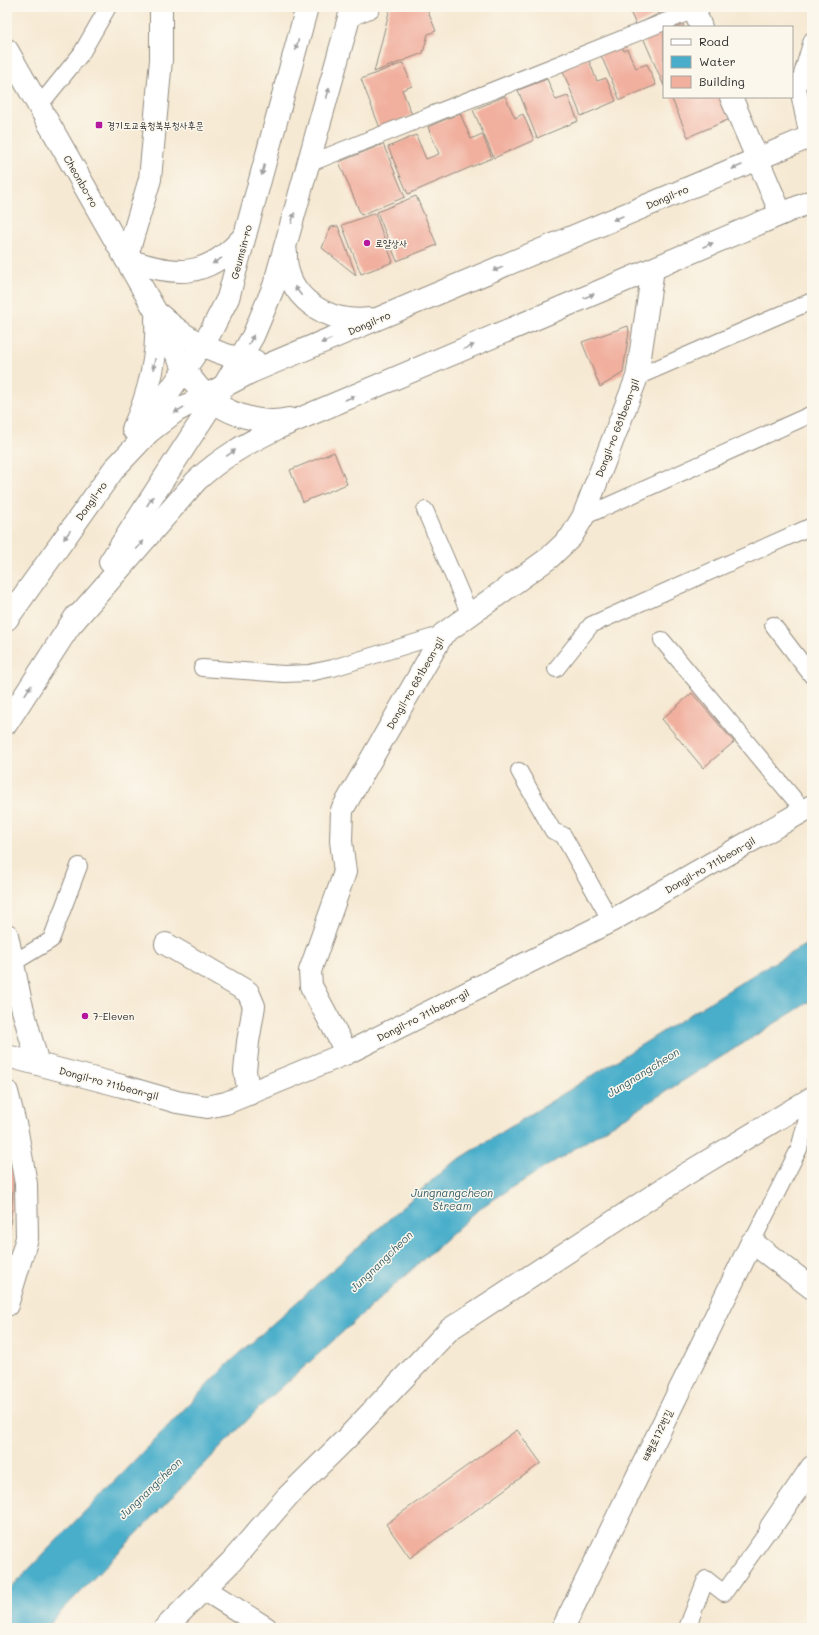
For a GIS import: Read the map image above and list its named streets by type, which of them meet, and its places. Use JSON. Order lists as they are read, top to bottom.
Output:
{
  "streets": {
    "street": [
      "Cheonbo-ro",
      "Dongil-ro",
      "Geumsin-ro",
      "Dongil-ro 681beon-gil",
      "Dongil-ro 711beon-gil",
      "태평로172번길"
    ]
  },
  "crossings": [
    ["Cheonbo-ro", "Dongil-ro"],
    ["Cheonbo-ro", "Geumsin-ro"],
    ["Dongil-ro", "Geumsin-ro"],
    ["Dongil-ro 681beon-gil", "Dongil-ro 711beon-gil"]
  ],
  "water": ["Jungnangcheon", "Jungnangcheon Stream"],
  "places": {
    "transit": ["경기도교육청북부청사후문"],
    "other": ["로얄상사", "7-Eleven"]
  },
  "legend": ["Road", "Water", "Building"]
}
